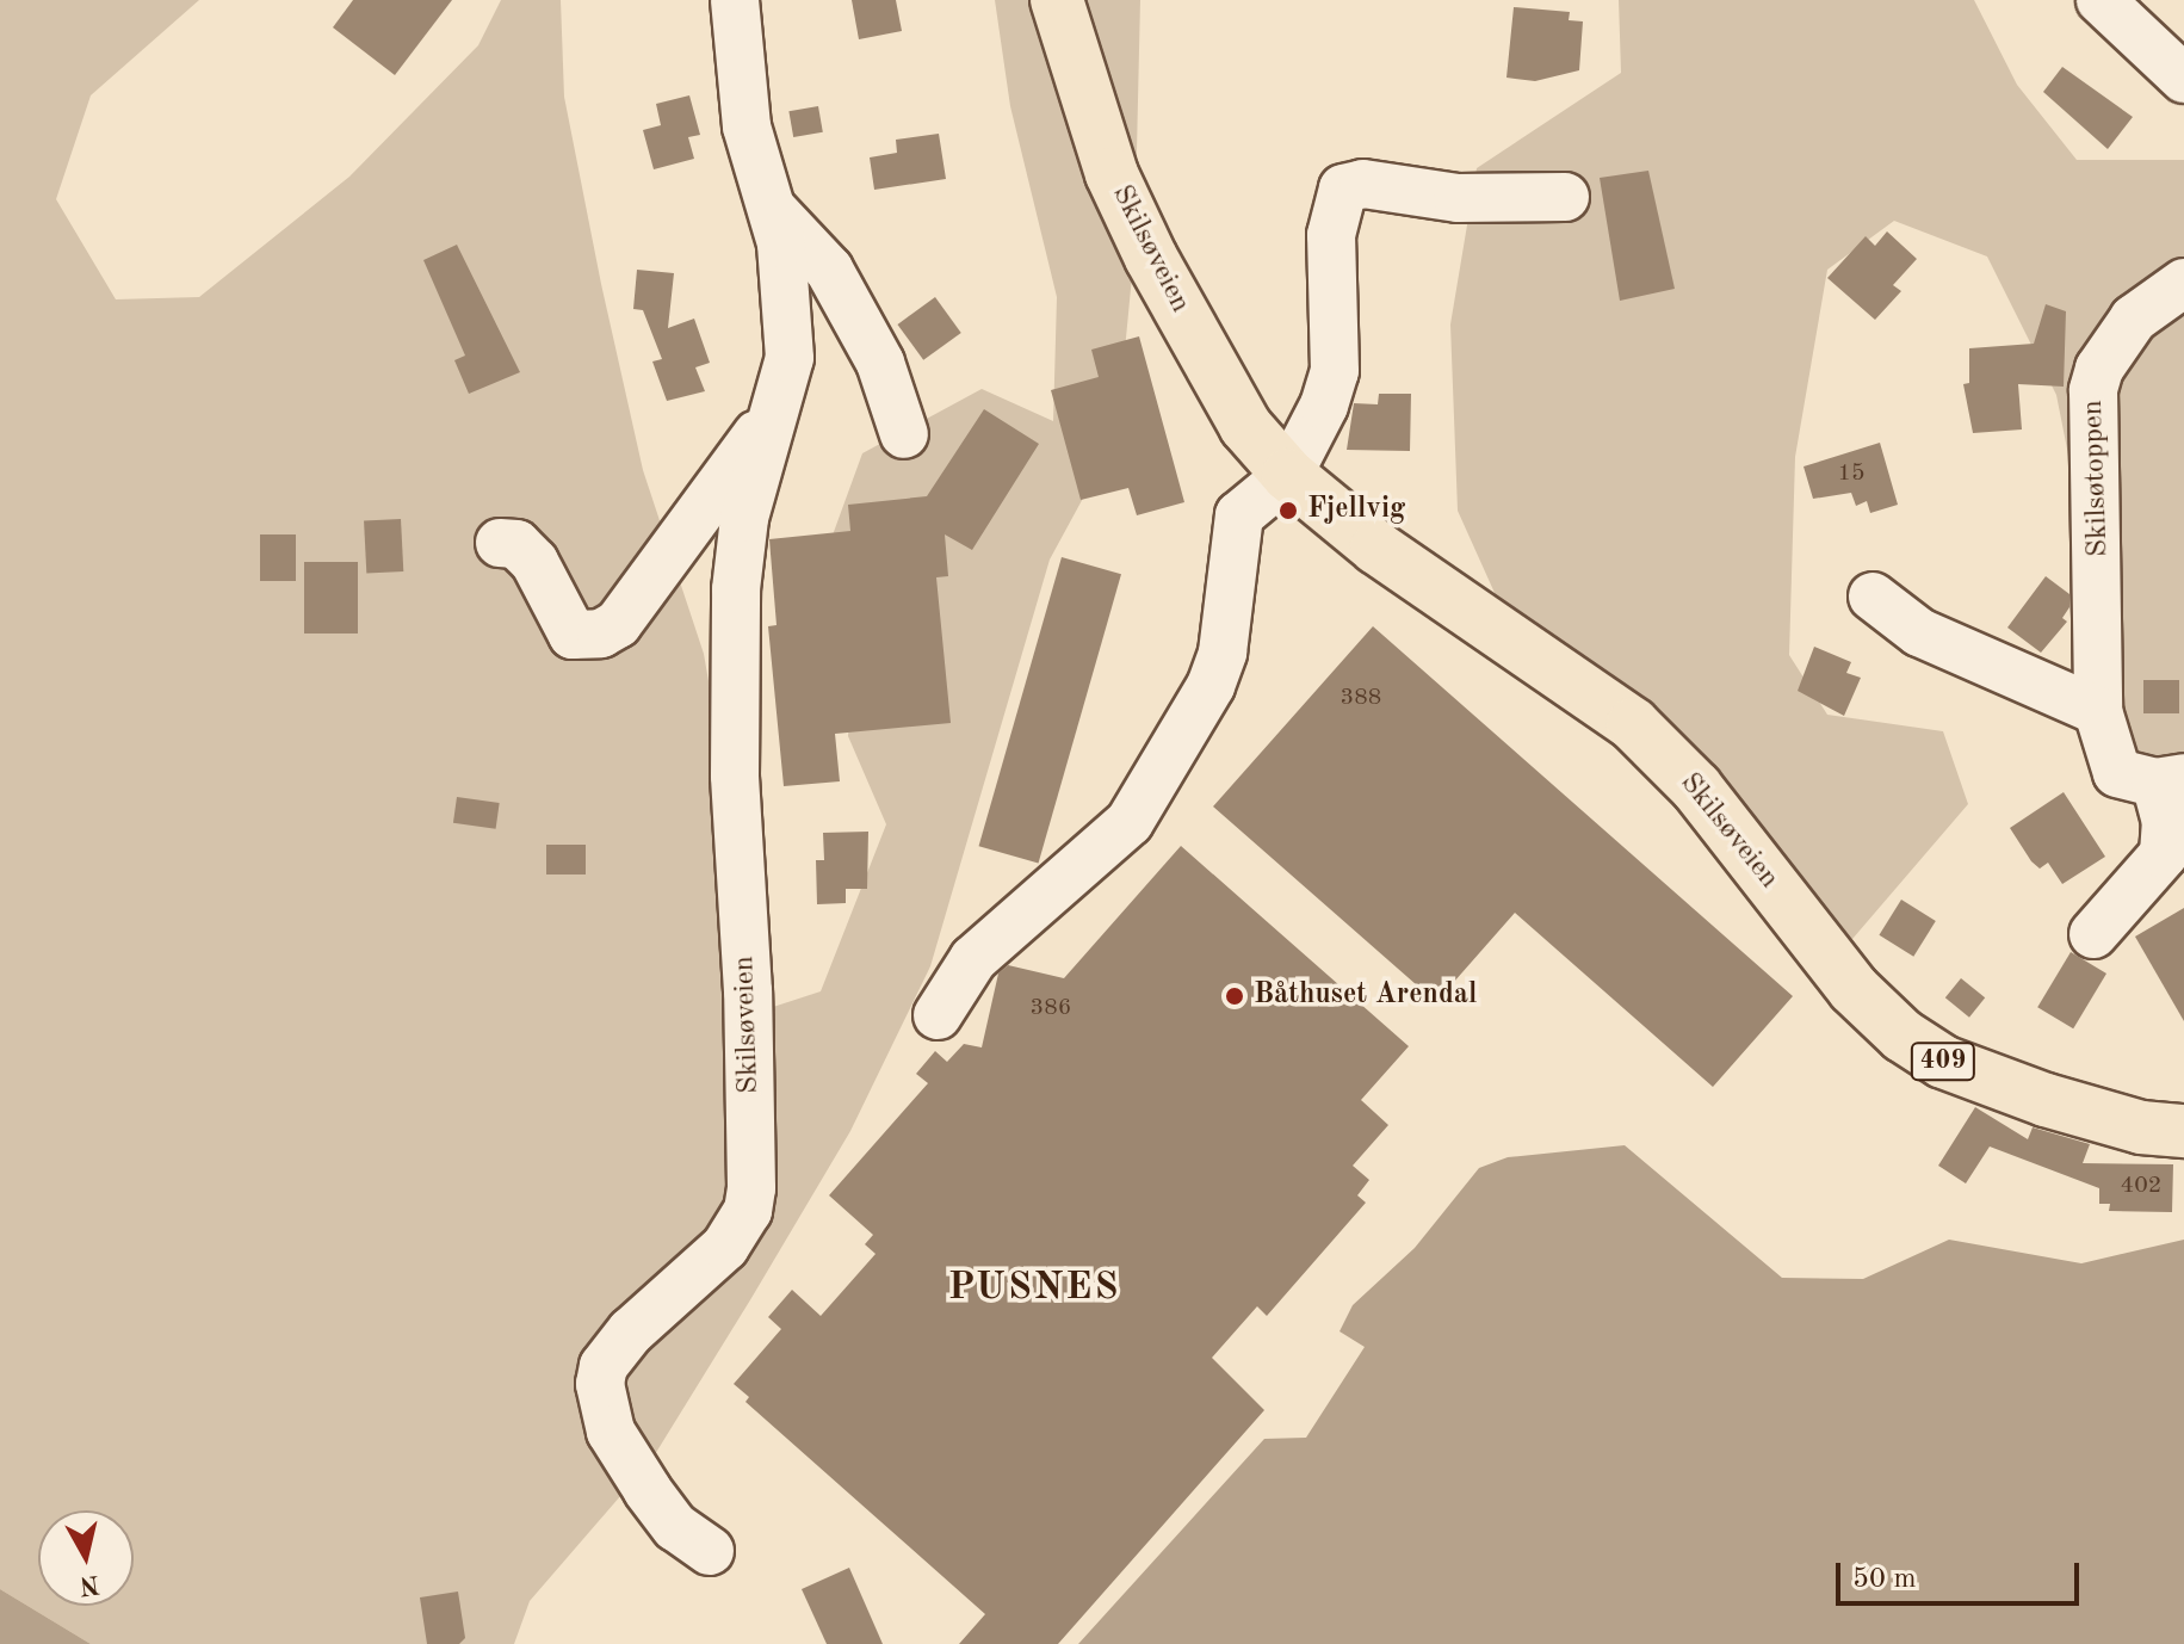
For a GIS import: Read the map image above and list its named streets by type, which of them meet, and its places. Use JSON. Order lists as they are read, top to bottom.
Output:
{
  "streets": {
    "main road": ["Skilsøveien", "409"],
    "street": ["Skilsøtoppen"]
  },
  "districts": ["PUSNES"],
  "places": ["Fjellvig", "Båthuset Arendal"],
  "house_numbers": [
    "15",
    "388",
    "386",
    "402"
  ],
  "scale_bar": "50 m",
  "north": "bottom"
}
